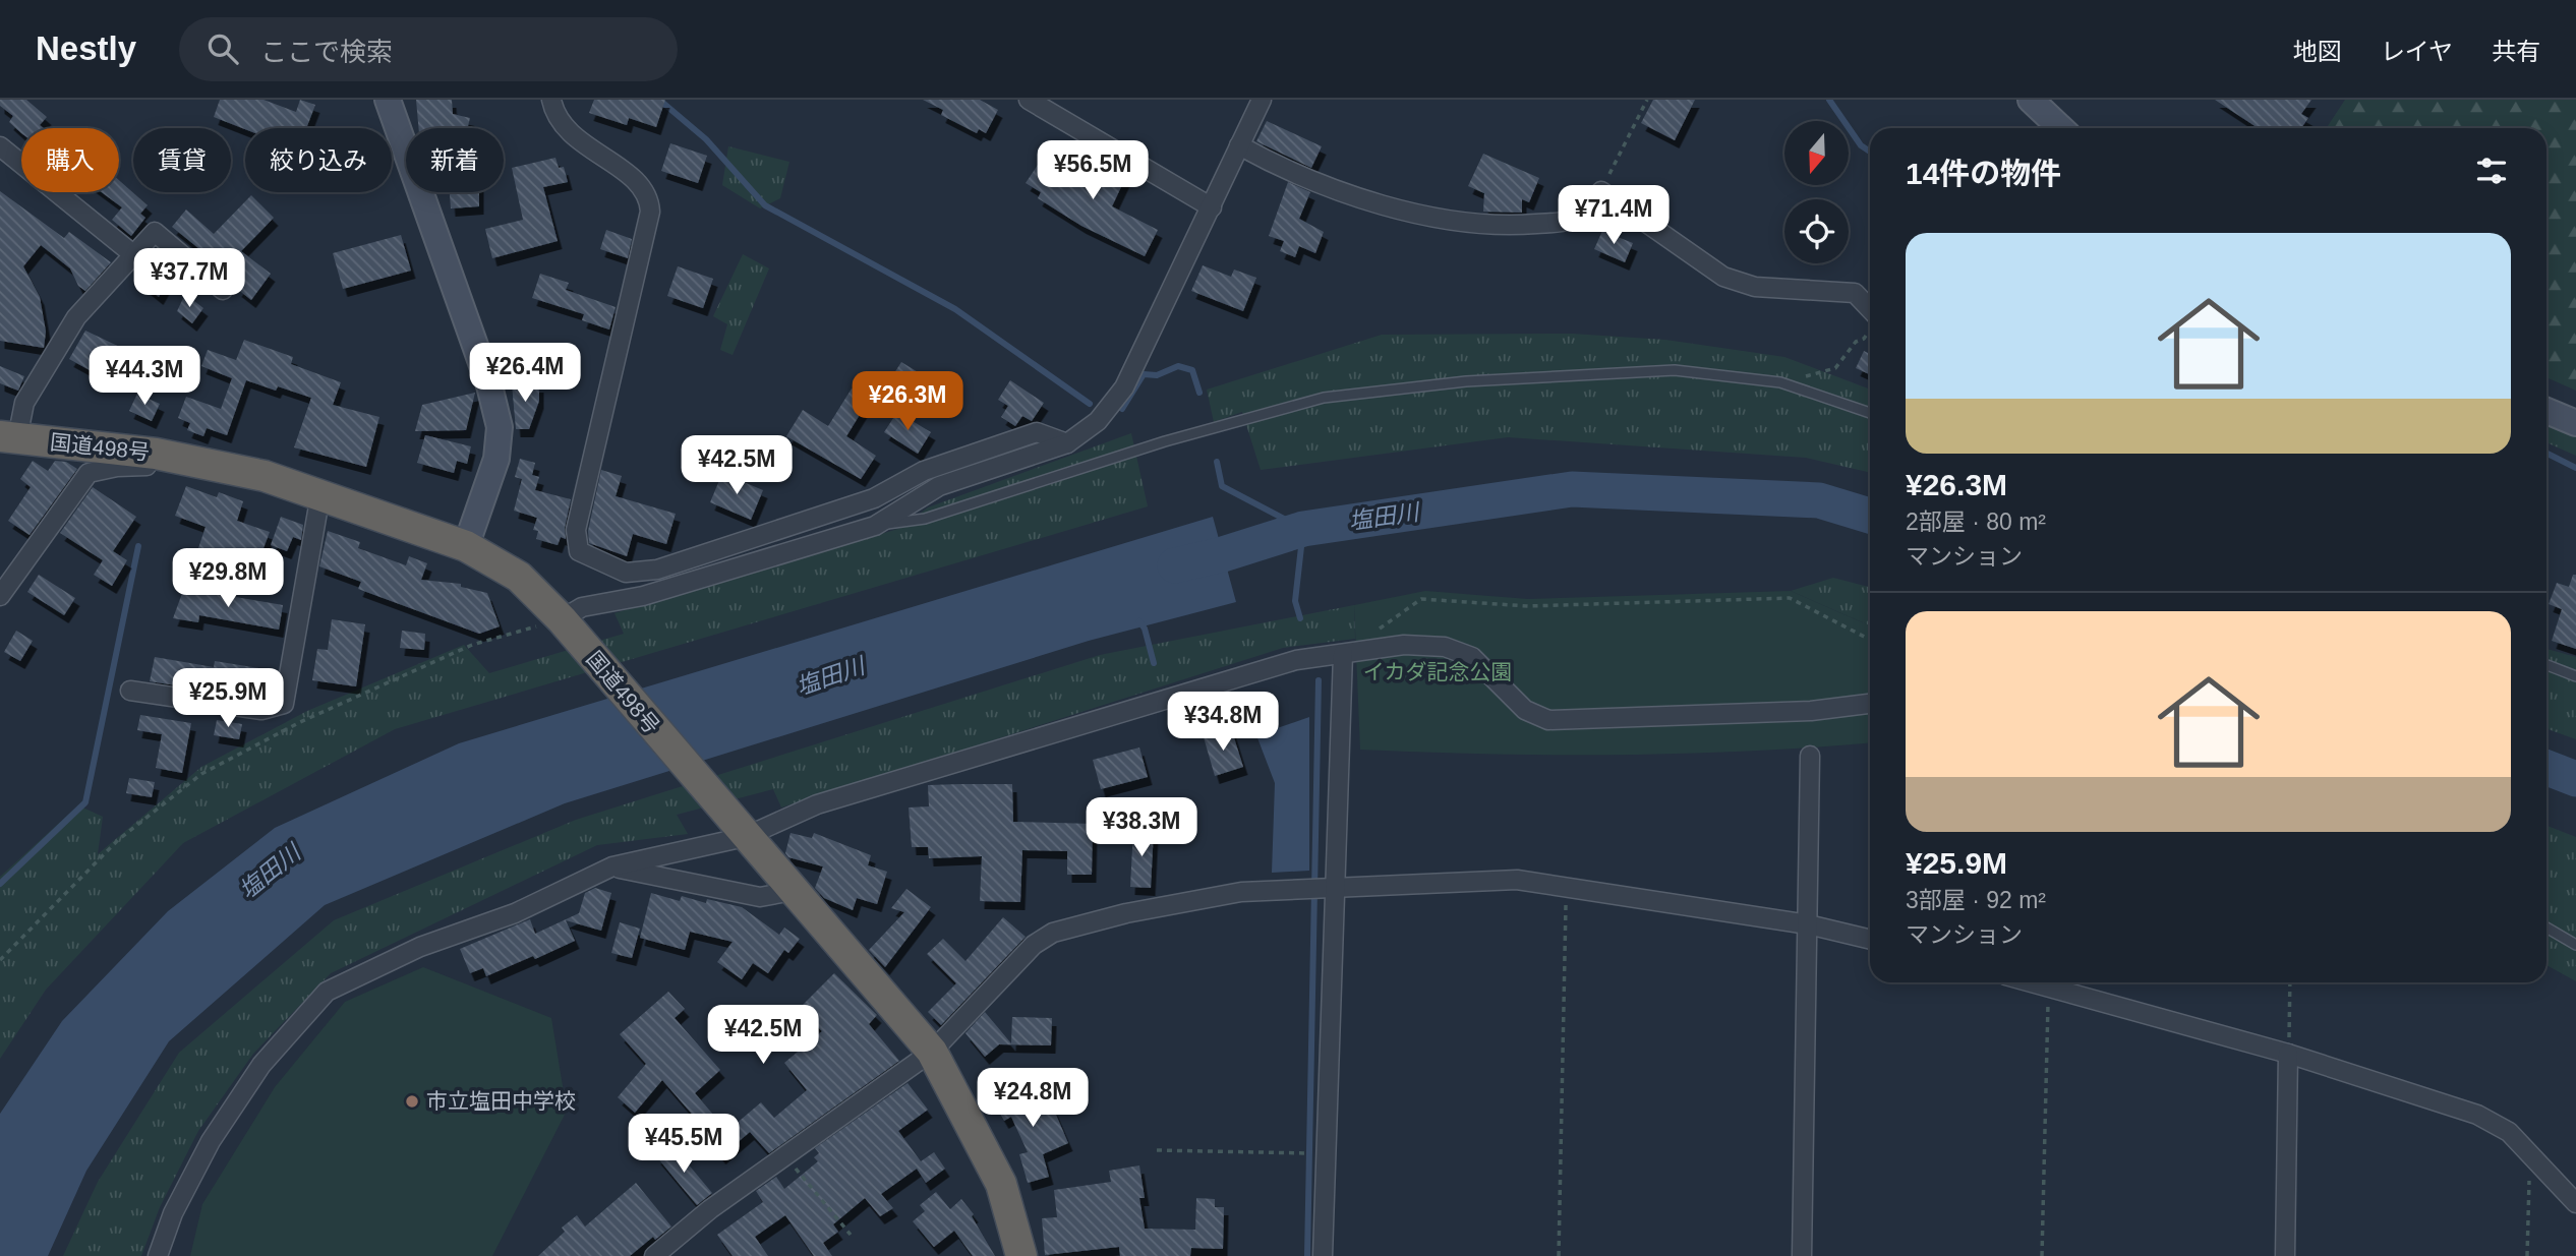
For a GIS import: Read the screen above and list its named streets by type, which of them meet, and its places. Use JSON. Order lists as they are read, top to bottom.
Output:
{
  "streets": {
    "highway": ["国道498号"]
  },
  "water": ["塩田川"],
  "parks": ["イカダ記念公園"],
  "places": ["市立塩田中学校"],
  "north": "bottom",
  "page": {
    "header": "Nestly",
    "search": "ここで検索",
    "nav": ["地図", "レイヤ", "共有"],
    "chip": [
      "購入",
      "賃貸",
      "絞り込み",
      "新着"
    ],
    "heading": "14件の物件",
    "price": [
      "¥56.5M",
      "¥71.4M",
      "¥37.7M",
      "¥26.4M",
      "¥44.3M",
      "¥26.3M",
      "¥42.5M",
      "¥29.8M",
      "¥25.9M",
      "¥34.8M",
      "¥38.3M",
      "¥42.5M",
      "¥24.8M",
      "¥45.5M"
    ],
    "list": [
      {
        "name": "¥26.3M",
        "note": "2部屋 · 80 m² · マンション"
      },
      {
        "name": "¥25.9M",
        "note": "3部屋 · 92 m² · マンション"
      }
    ]
  }
}
